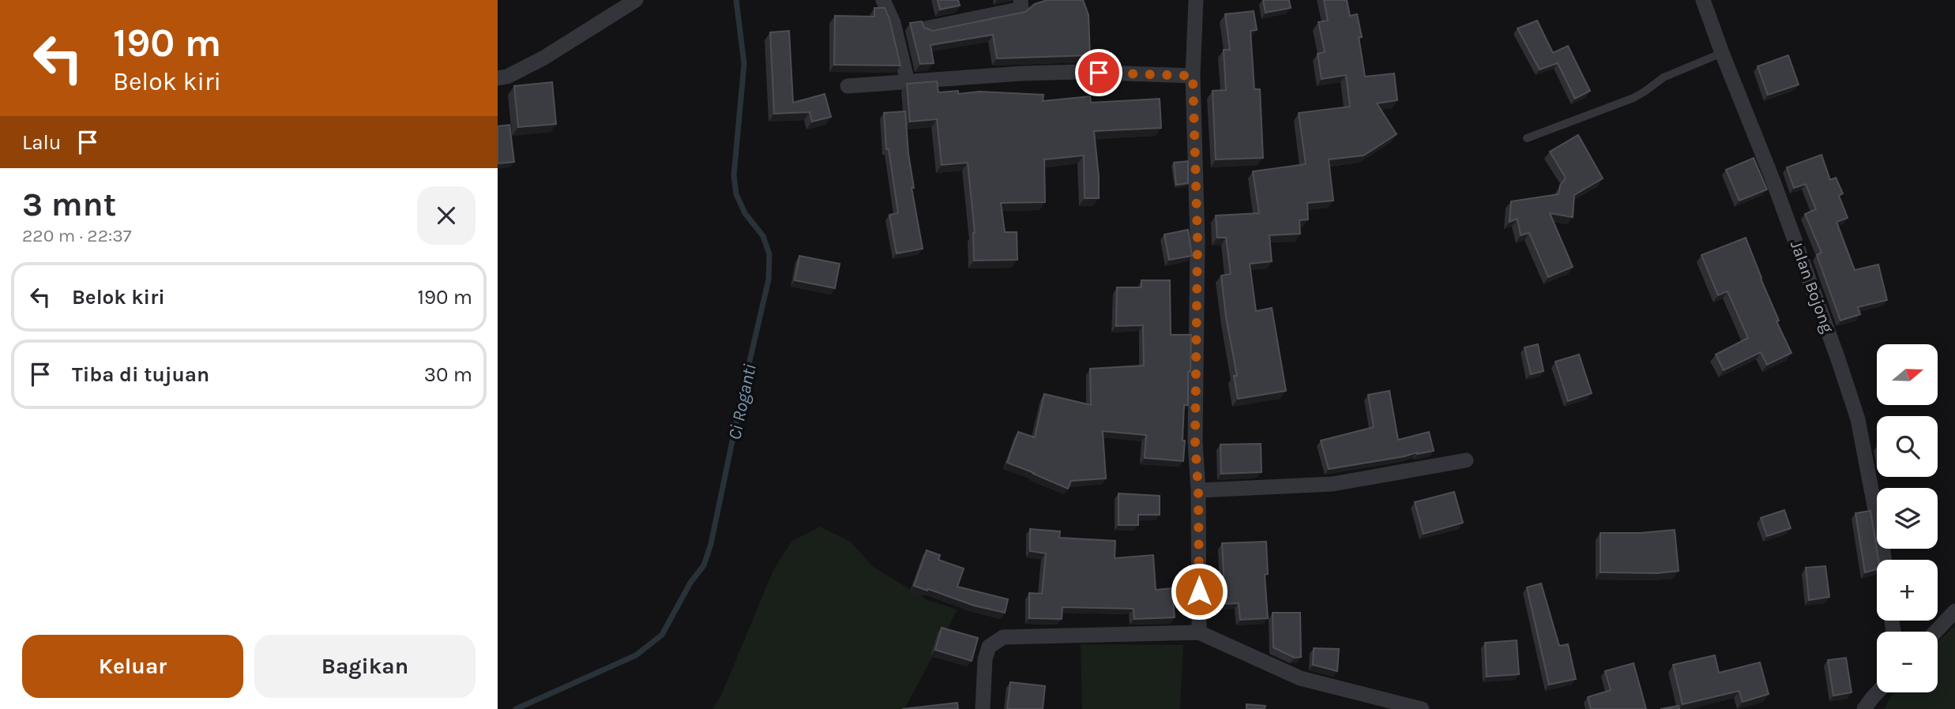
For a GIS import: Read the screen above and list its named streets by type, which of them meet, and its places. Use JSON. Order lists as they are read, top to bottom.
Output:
{
  "streets": {
    "street": ["Jalan Bojong"]
  },
  "water": ["Ci Roganti"],
  "north": "right",
  "page": {
    "turn": ["190 m", "Belok kiri"],
    "then": "Lalu",
    "heading": ["3 mnt", "220 m · 22:37"],
    "list": [
      {
        "name": "Belok kiri",
        "value": "190 m"
      },
      {
        "name": "Tiba di tujuan",
        "value": "30 m"
      }
    ],
    "map_buttons": ["+", "−"],
    "buttons": ["Keluar", "Bagikan"]
  }
}
